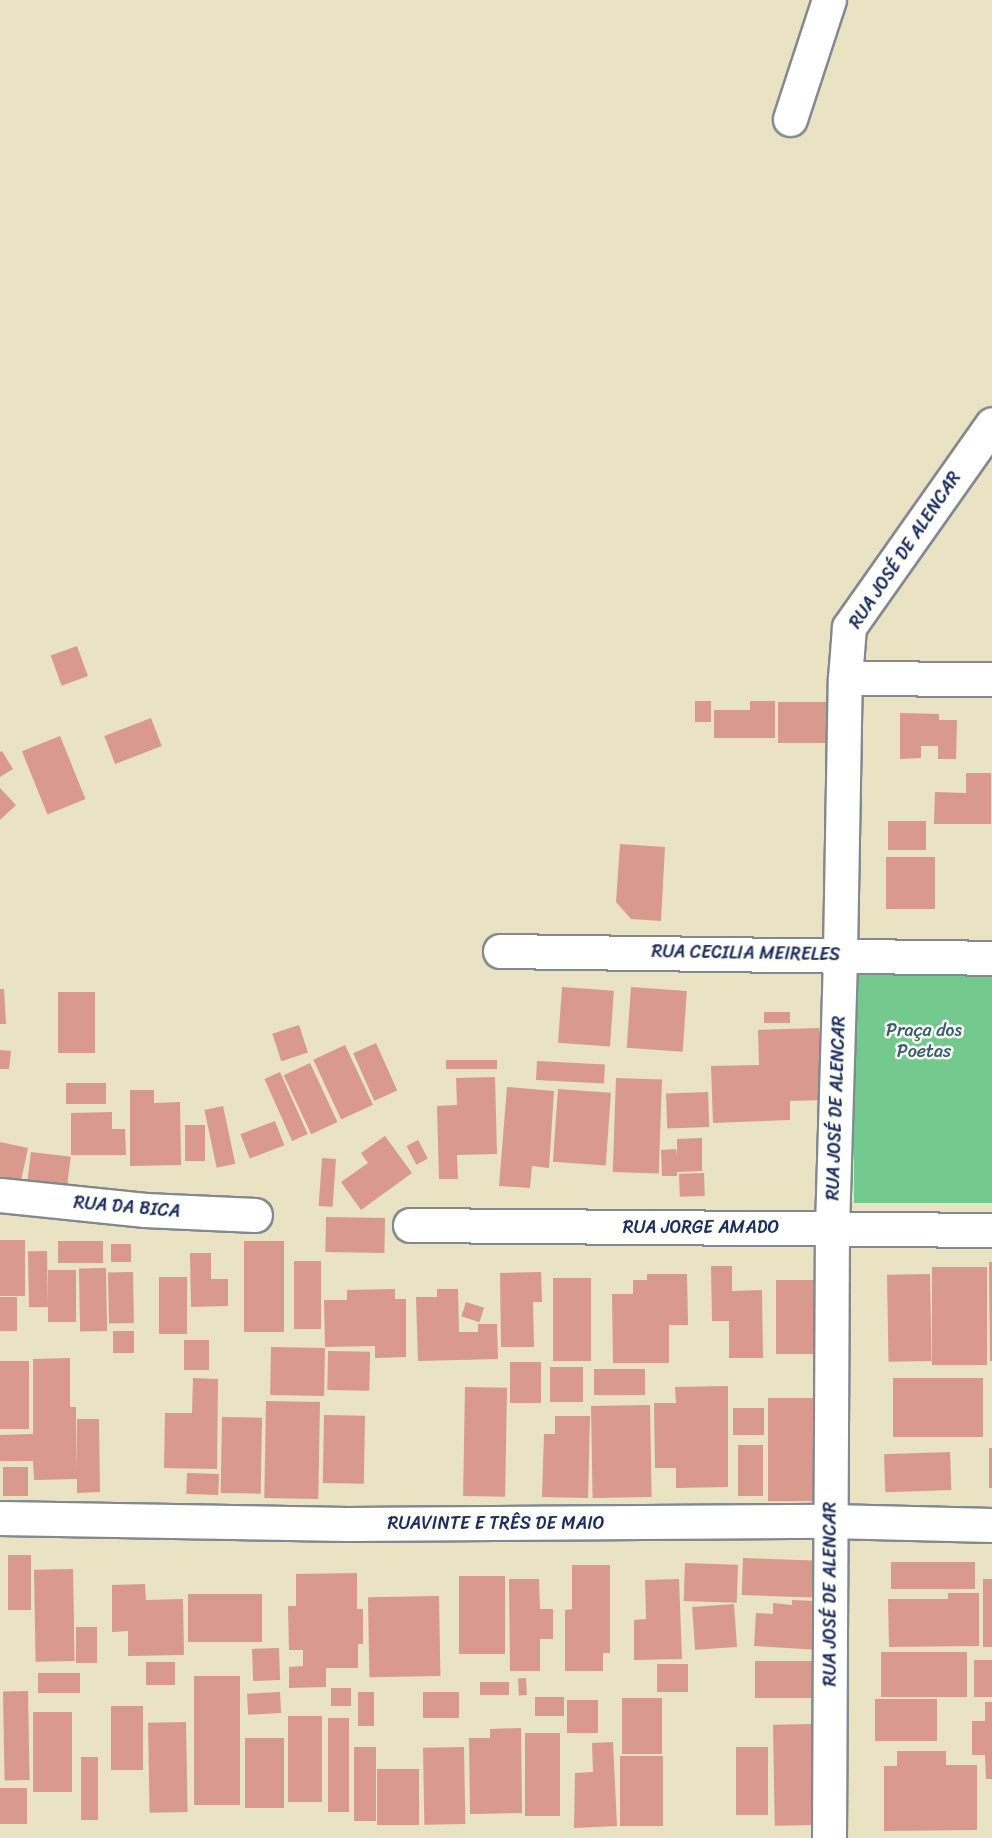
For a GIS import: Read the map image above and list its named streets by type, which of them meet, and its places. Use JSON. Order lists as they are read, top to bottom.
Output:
{
  "streets": {
    "street": [
      "RUA JOSÉ DE ALENCAR",
      "RUA CECILIA MEIRELES",
      "RUA DA BICA",
      "RUA JORGE AMADO",
      "RUAVINTE E TRÊS DE MAIO"
    ]
  },
  "crossings": [
    ["RUA JOSÉ DE ALENCAR", "RUA CECILIA MEIRELES"],
    ["RUA JOSÉ DE ALENCAR", "RUA JORGE AMADO"],
    ["RUA JOSÉ DE ALENCAR", "RUAVINTE E TRÊS DE MAIO"]
  ],
  "parks": ["Praça dos Poetas"]
}
